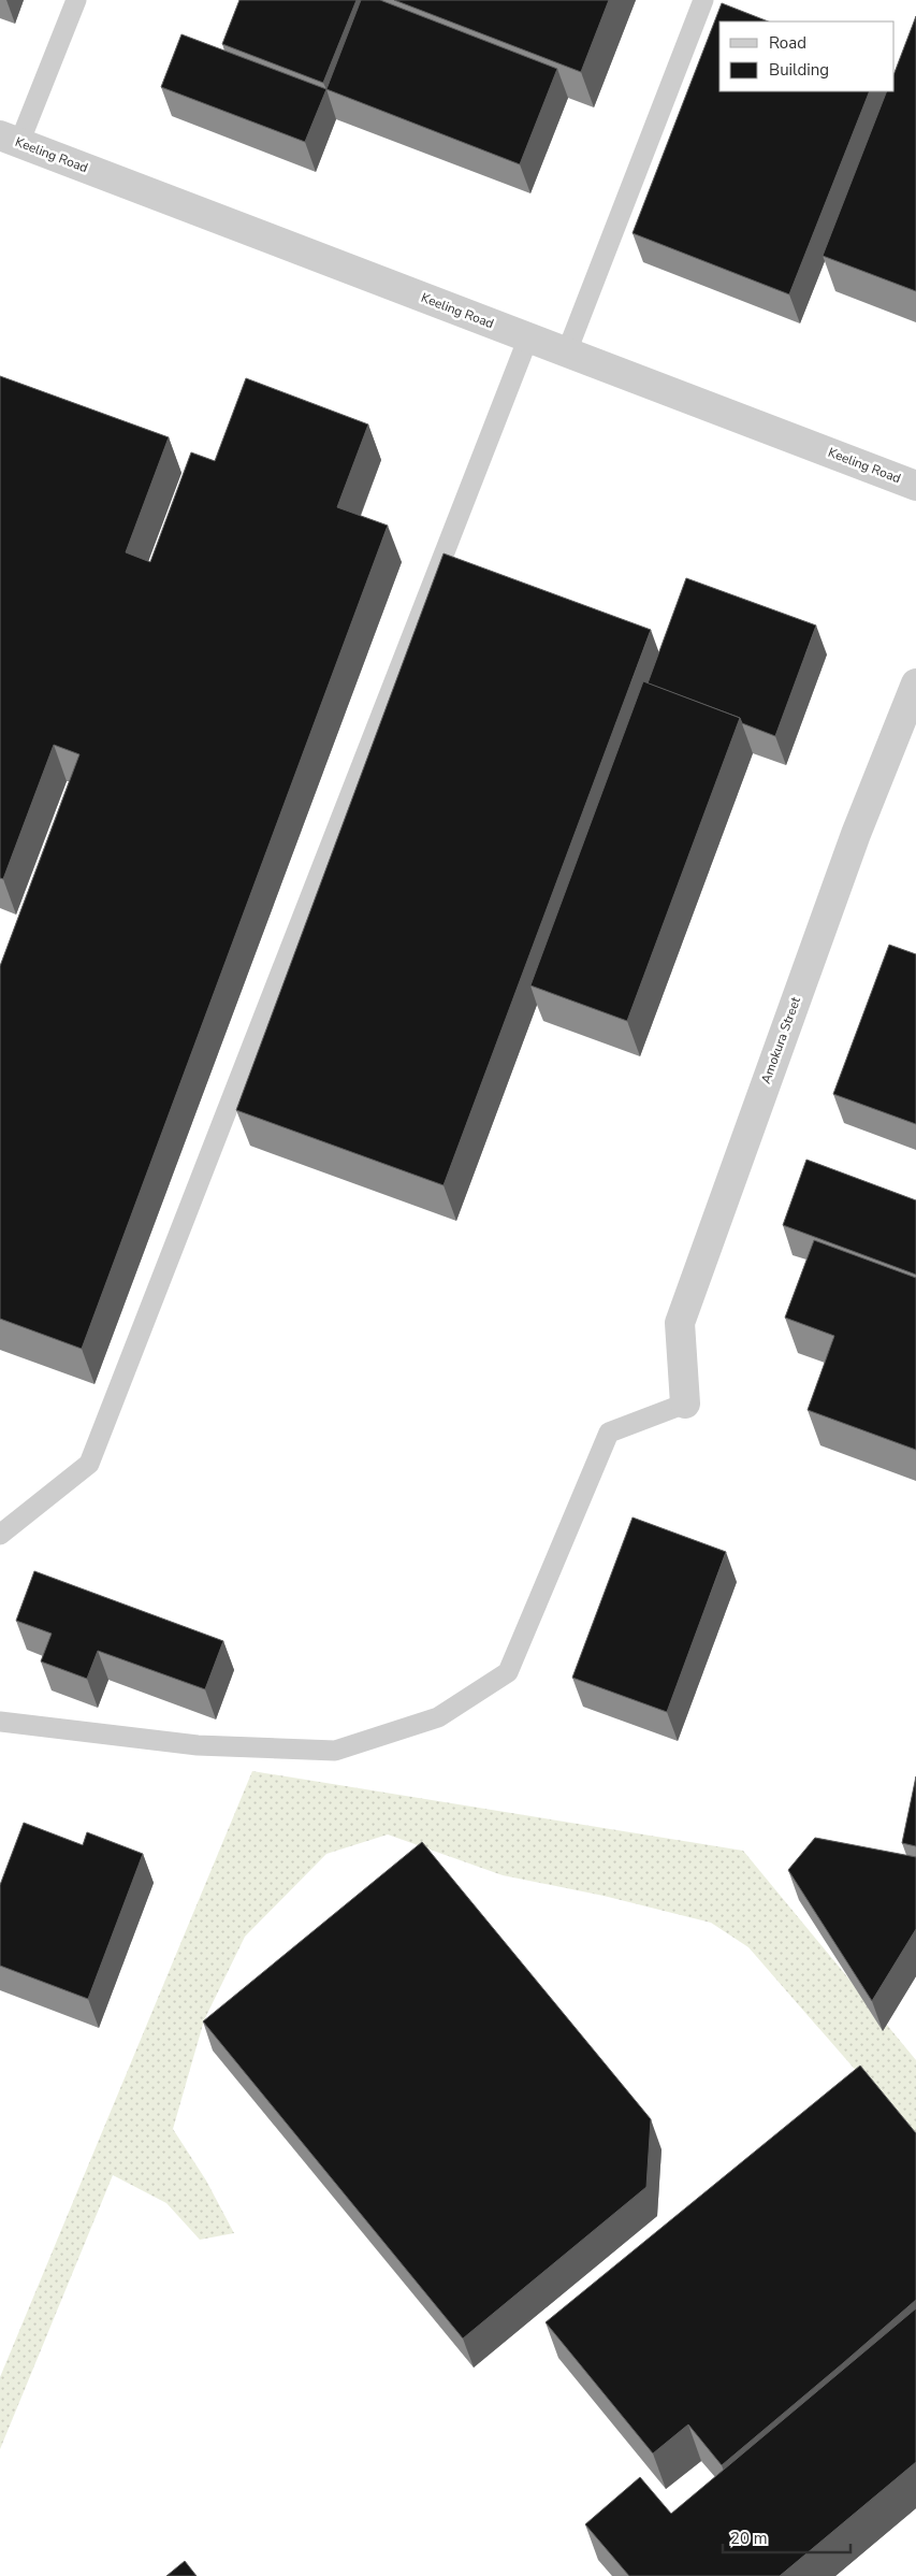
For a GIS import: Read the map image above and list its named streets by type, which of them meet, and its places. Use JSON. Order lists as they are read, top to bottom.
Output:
{
  "streets": {
    "street": ["Keeling Road", "Amokura Street"]
  },
  "legend": ["Road", "Building"],
  "scale_bar": "20 m"
}
